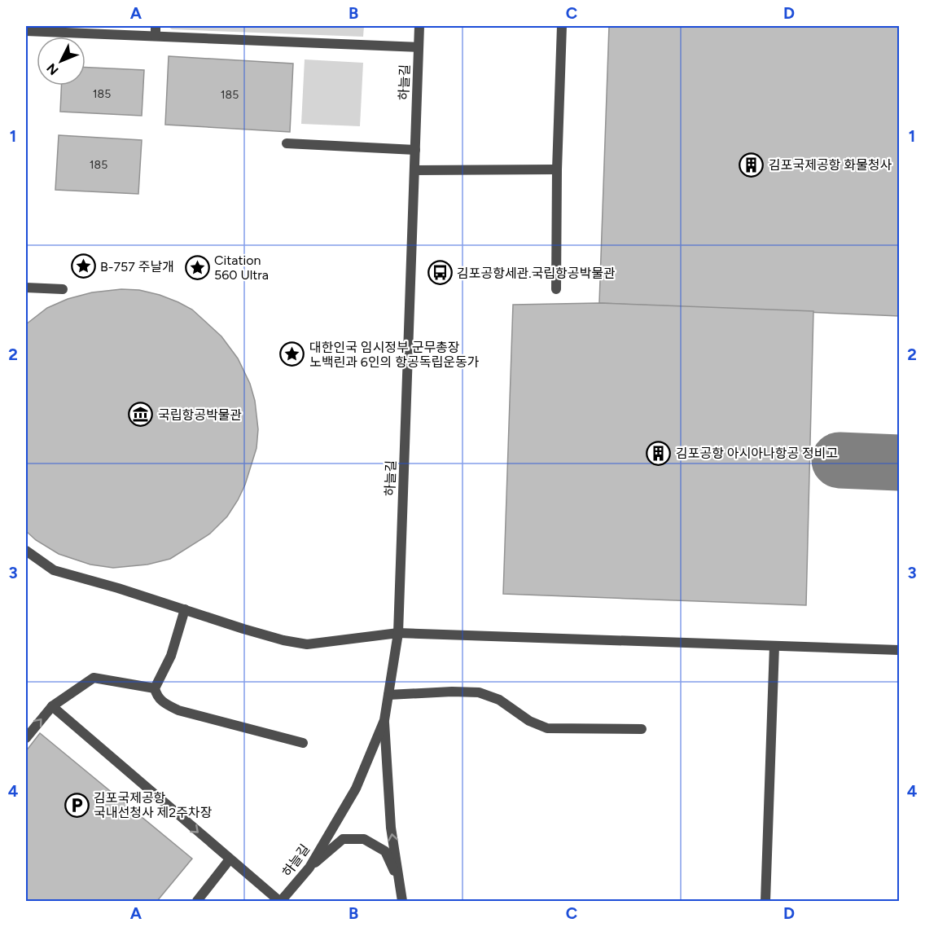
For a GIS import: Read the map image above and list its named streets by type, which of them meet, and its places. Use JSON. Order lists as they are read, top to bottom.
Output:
{
  "streets": {
    "lane": ["하늘길"]
  },
  "places": {
    "building": ["김포국제공항 화물청사", "김포공항 아시아나항공 정비고"],
    "place": ["B-757 주날개", "Citation 560 Ultra", "대한인국 임시정부 군무총장 노백린과 6인의 항공독립운동가"],
    "bus stop": ["김포공항세관.국립항공박물관"],
    "museum": ["국립항공박물관"],
    "parking": ["김포국제공항 국내선청사 제2주차장"]
  },
  "house_numbers": ["185", "185", "185"],
  "north": "bottom left",
  "grid": {
    "columns": [
      "A",
      "B",
      "C",
      "D"
    ],
    "rows": [
      "1",
      "2",
      "3",
      "4"
    ]
  }
}
